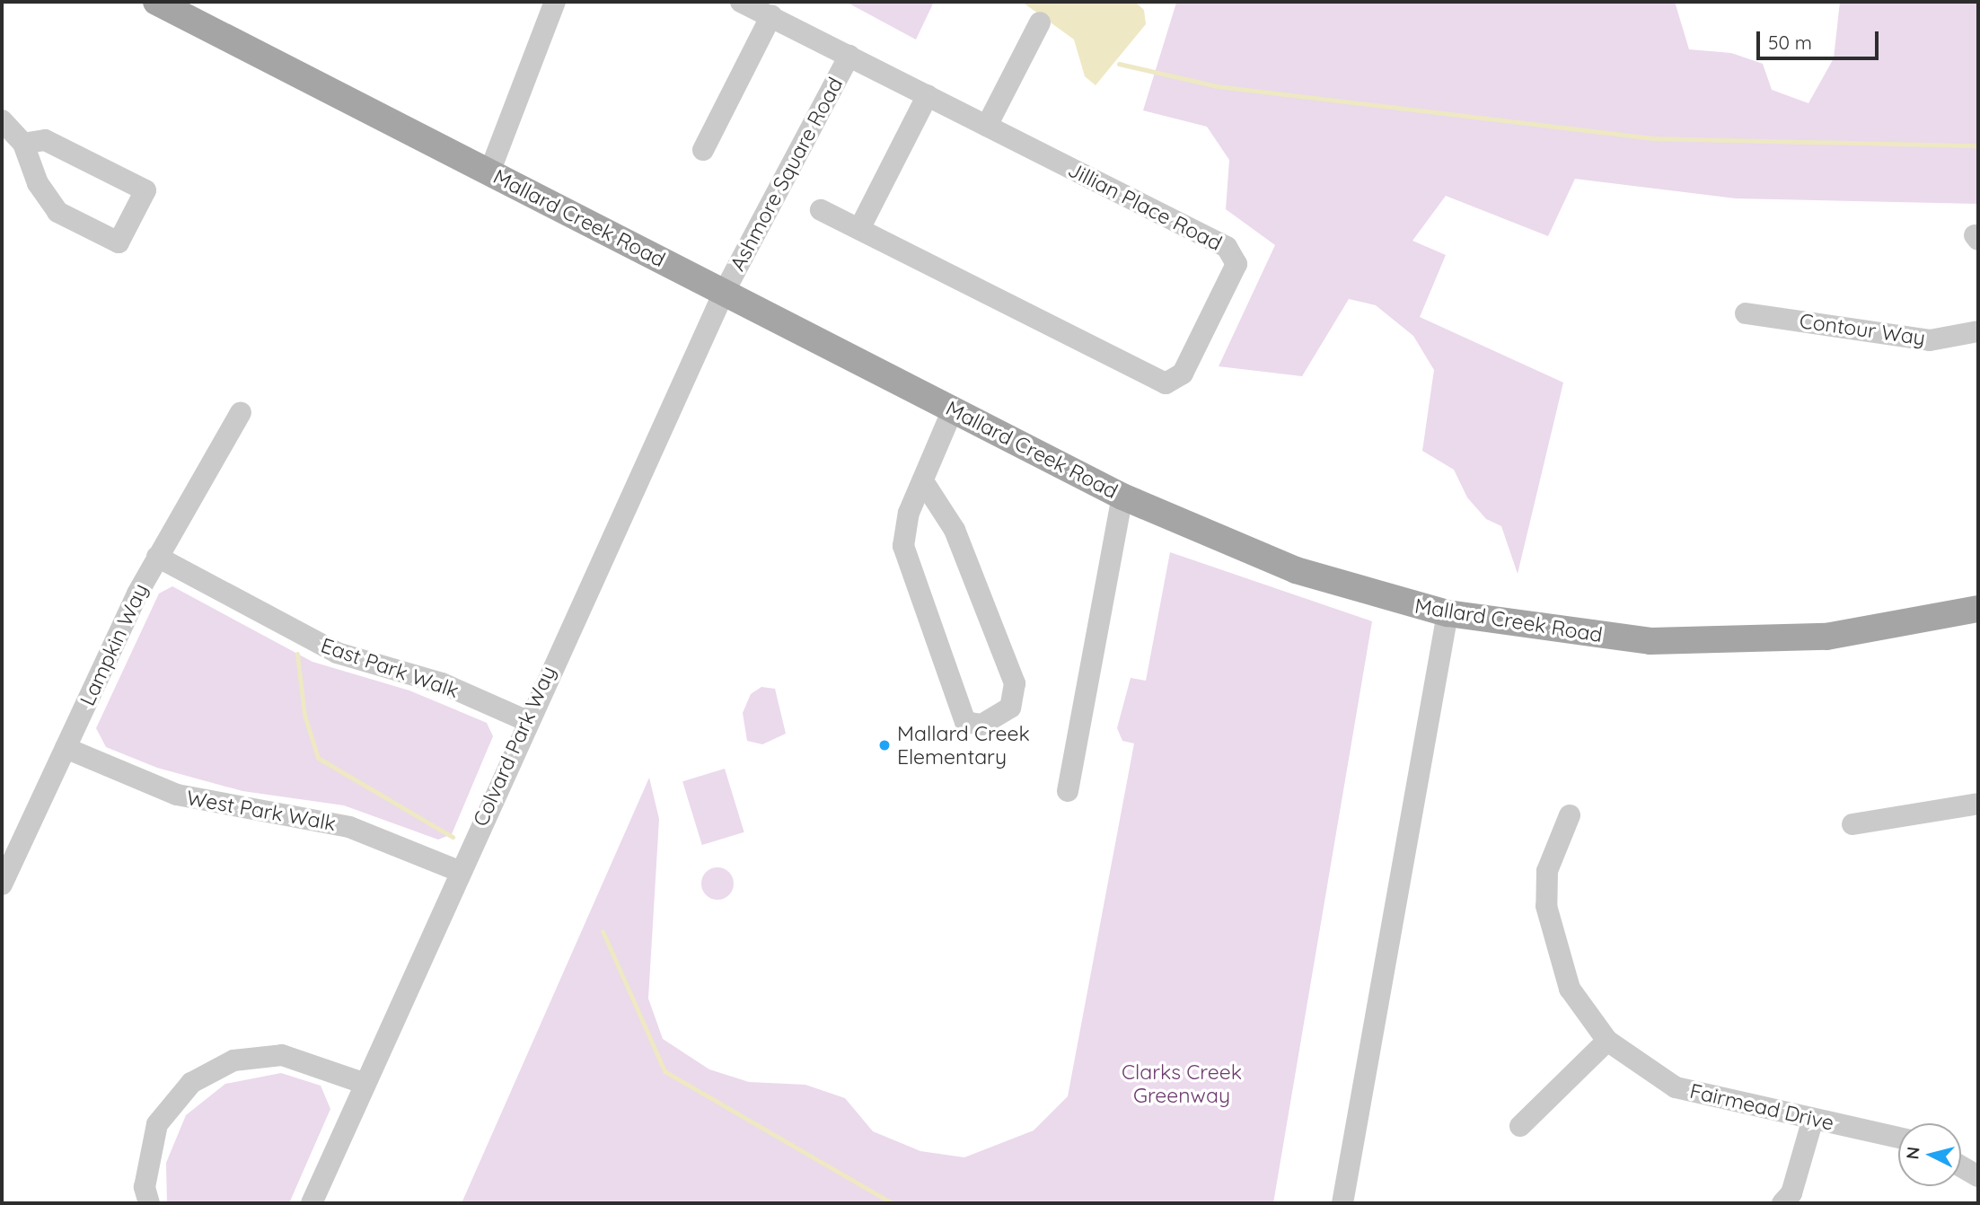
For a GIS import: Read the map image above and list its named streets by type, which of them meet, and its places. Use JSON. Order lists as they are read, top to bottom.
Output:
{
  "streets": {
    "main road": ["Mallard Creek Road"],
    "street": [
      "Ashmore Square Road",
      "Jillian Place Road",
      "Contour Way",
      "Lampkin Way",
      "East Park Walk",
      "Colvard Park Way",
      "West Park Walk",
      "Fairmead Drive"
    ]
  },
  "crossings": [
    ["Ashmore Square Road", "Jillian Place Road"],
    ["Ashmore Square Road", "Mallard Creek Road"],
    ["Ashmore Square Road", "Colvard Park Way"],
    ["Mallard Creek Road", "Colvard Park Way"],
    ["Lampkin Way", "East Park Walk"],
    ["Lampkin Way", "West Park Walk"],
    ["East Park Walk", "Colvard Park Way"],
    ["Colvard Park Way", "West Park Walk"]
  ],
  "parks": ["Clarks Creek Greenway"],
  "places": ["Mallard Creek Elementary"],
  "scale_bar": "50 m",
  "north": "left"
}
